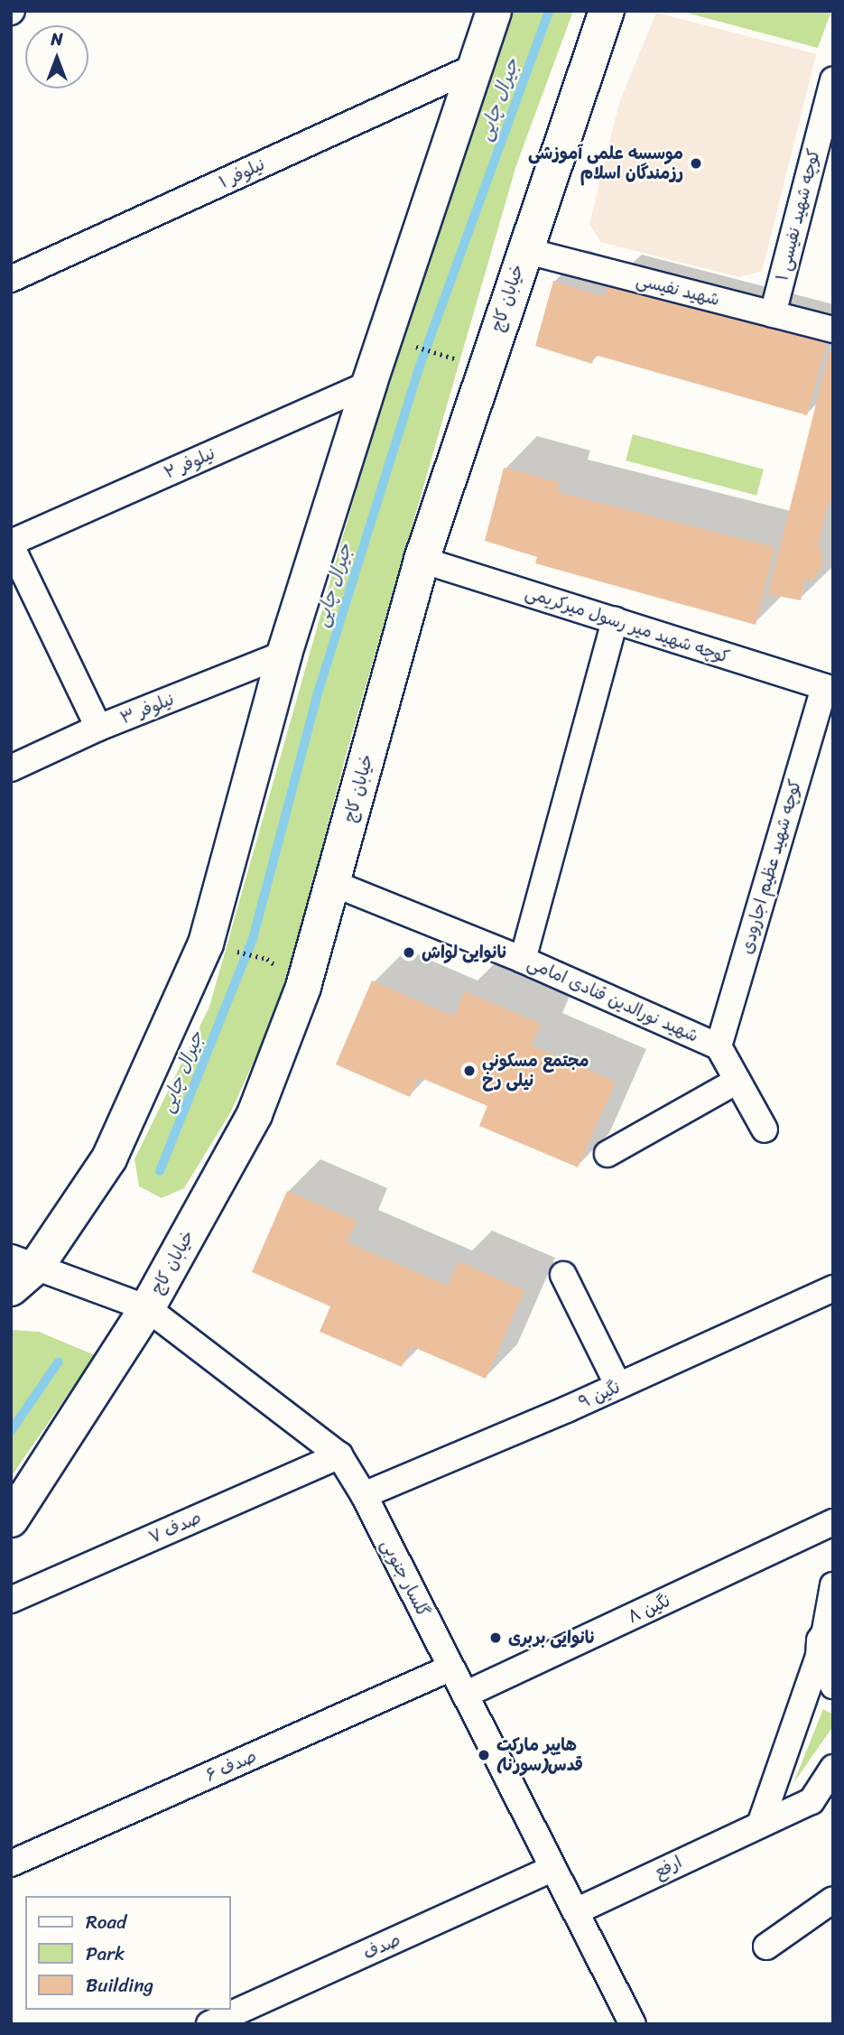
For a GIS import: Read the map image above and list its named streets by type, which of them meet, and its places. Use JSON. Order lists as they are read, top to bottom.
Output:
{
  "streets": {
    "main road": ["خیابان کاج"],
    "street": [
      "نیلوفر ۱",
      "کوچه شهید نفیسی ۱",
      "شهید نفیسی",
      "نیلوفر ۲",
      "کوچه شهید میر رسول میرکریمی",
      "نیلوفر ۳",
      "کوچه شهید عظیم اجارودی",
      "شهید نورالدین قنادی امامی",
      "نگین ۹",
      "صدف ۷",
      "گلسار جنوبی",
      "نگین ۸",
      "صدف ۶",
      "ارفع",
      "صدف"
    ]
  },
  "crossings": [
    ["کوچه شهید نفیسی ۱", "شهید نفیسی"],
    ["شهید نفیسی", "خیابان کاج"],
    ["خیابان کاج", "کوچه شهید میر رسول میرکریمی"],
    ["خیابان کاج", "شهید نورالدین قنادی امامی"],
    ["خیابان کاج", "گلسار جنوبی"],
    ["کوچه شهید میر رسول میرکریمی", "کوچه شهید عظیم اجارودی"],
    ["کوچه شهید عظیم اجارودی", "شهید نورالدین قنادی امامی"],
    ["نگین ۹", "گلسار جنوبی"],
    ["صدف ۷", "گلسار جنوبی"],
    ["گلسار جنوبی", "نگین ۸"],
    ["گلسار جنوبی", "صدف ۶"],
    ["گلسار جنوبی", "ارفع"],
    ["گلسار جنوبی", "صدف"]
  ],
  "water": ["جیرال چایی"],
  "places": [
    "موسسه علمی آموزشی رزمندگان اسلام",
    "نانوایی لواش",
    "مجتمع مسکونی نیلی رخ",
    "نانوایی بربری",
    "هایپر مارکت قدس(سورنا)"
  ],
  "legend": ["Road", "Park", "Building"],
  "north": "top"
}
